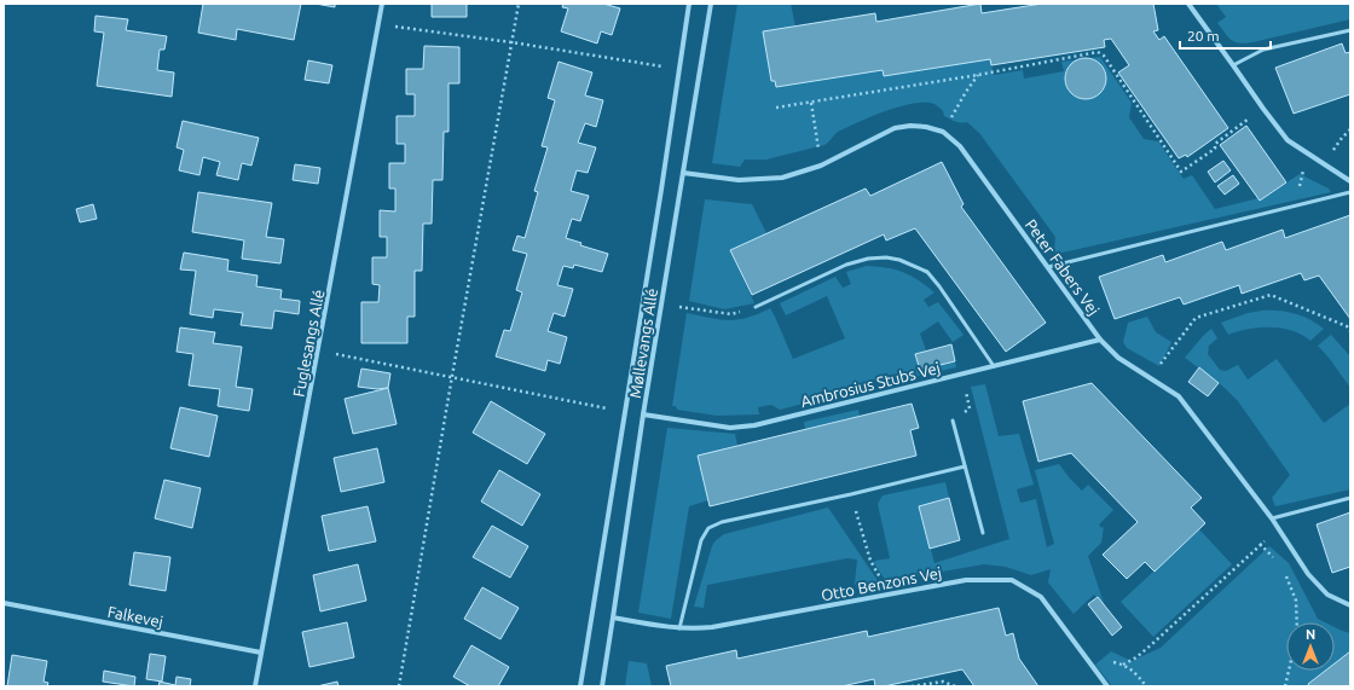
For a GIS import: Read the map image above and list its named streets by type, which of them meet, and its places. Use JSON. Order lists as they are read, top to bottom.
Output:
{
  "streets": {
    "street": [
      "Peter Fabers Vej",
      "Fuglesangs Allé",
      "Møllevangs Allé",
      "Ambrosius Stubs Vej",
      "Otto Benzons Vej",
      "Falkevej"
    ]
  },
  "crossings": [
    ["Peter Fabers Vej", "Møllevangs Allé"],
    ["Peter Fabers Vej", "Ambrosius Stubs Vej"],
    ["Fuglesangs Allé", "Falkevej"],
    ["Møllevangs Allé", "Ambrosius Stubs Vej"],
    ["Møllevangs Allé", "Otto Benzons Vej"]
  ],
  "scale_bar": "20 m",
  "north": "top"
}
